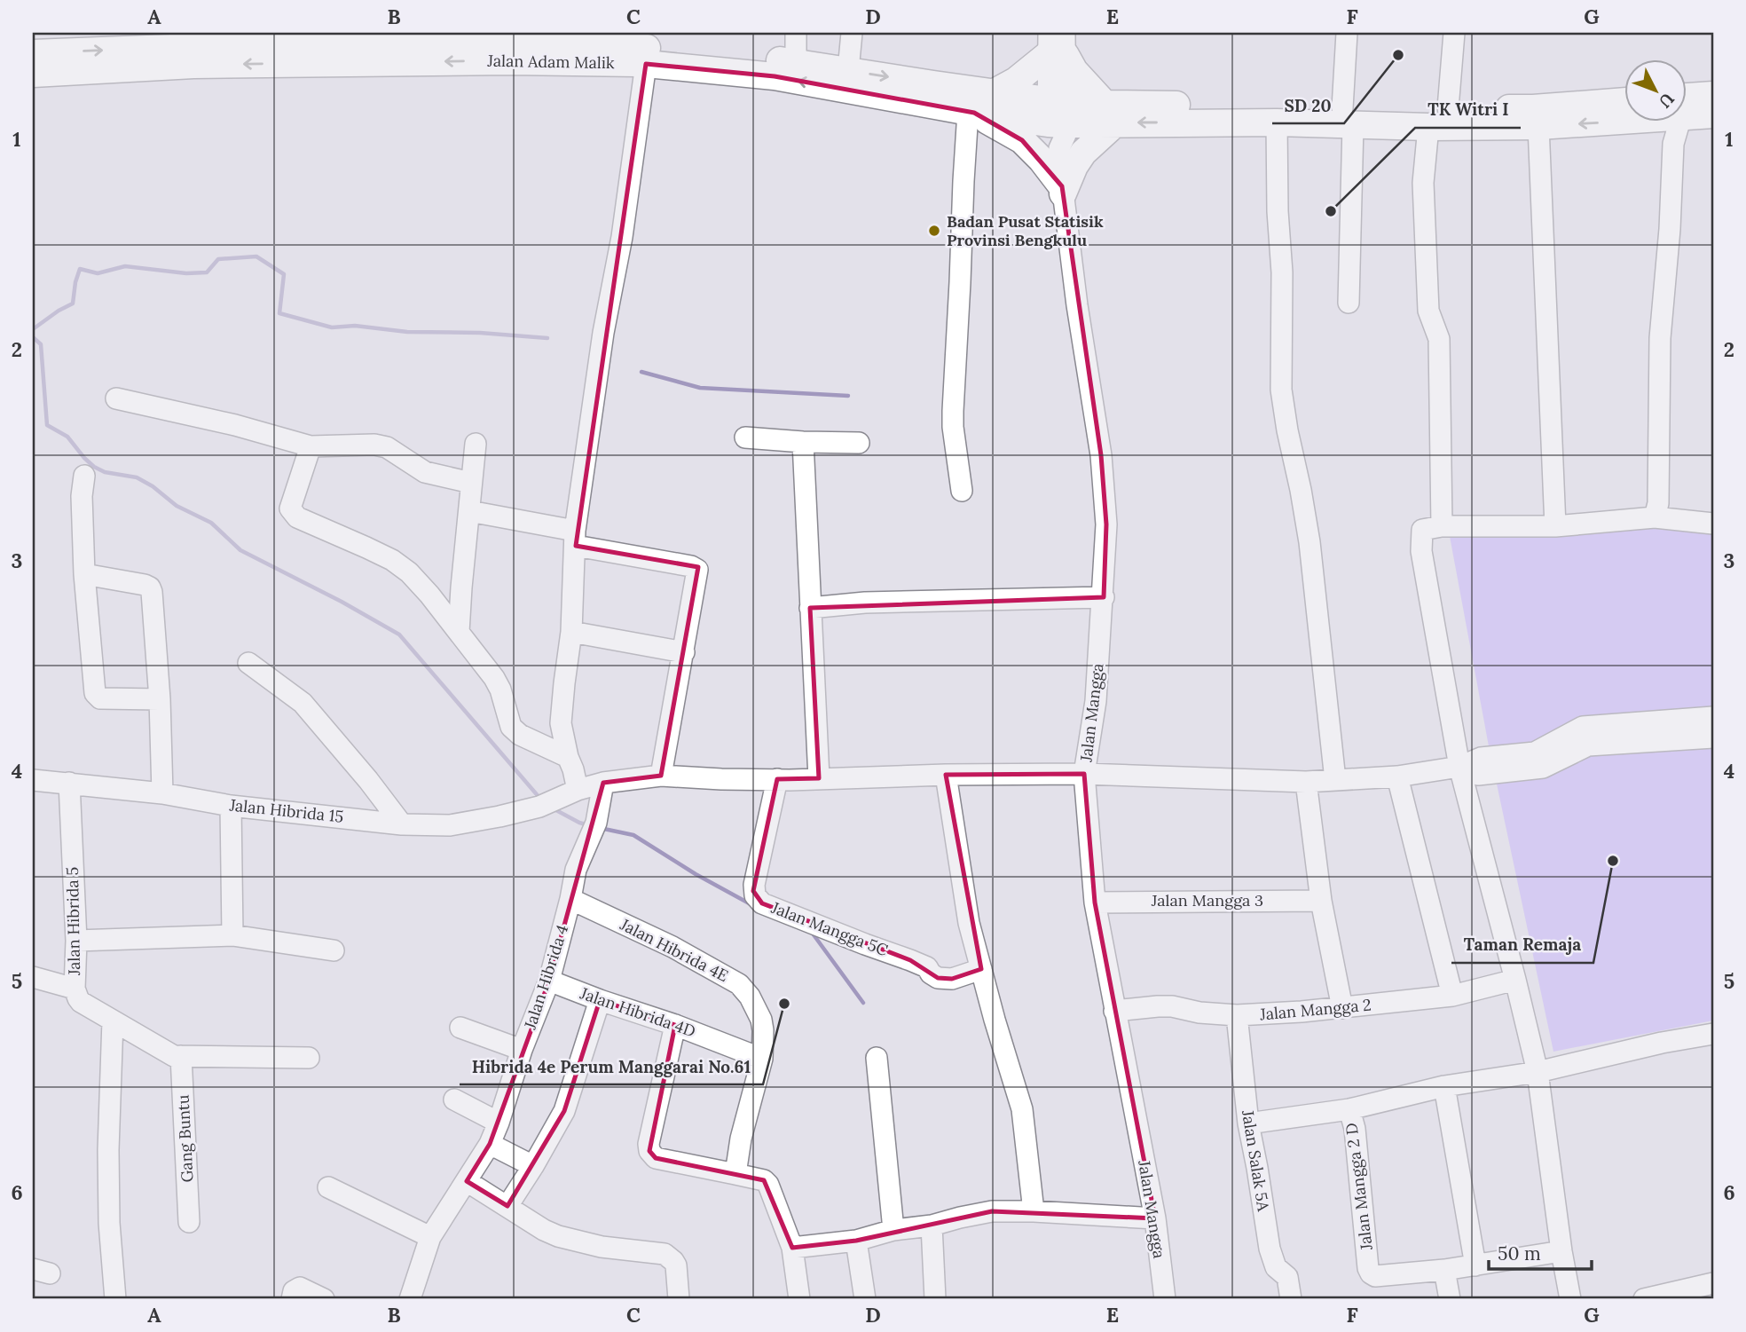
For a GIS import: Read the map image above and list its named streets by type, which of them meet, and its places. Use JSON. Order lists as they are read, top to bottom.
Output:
{
  "streets": {
    "main road": ["Jalan Adam Malik"],
    "street": [
      "Jalan Mangga",
      "Jalan Hibrida 15",
      "Jalan Mangga 3",
      "Jalan Hibrida 5",
      "Jalan Mangga 5C",
      "Jalan Hibrida 4E",
      "Jalan Hibrida 4",
      "Jalan Mangga 2",
      "Jalan Hibrida 4D",
      "Gang Buntu",
      "Jalan Salak 5A",
      "Jalan Mangga 2 D"
    ]
  },
  "crossings": [
    ["Jalan Adam Malik", "Jalan Mangga"],
    ["Jalan Mangga", "Jalan Hibrida 15"],
    ["Jalan Mangga", "Jalan Mangga 3"],
    ["Jalan Mangga", "Jalan Mangga 2"],
    ["Jalan Hibrida 15", "Jalan Hibrida 5"],
    ["Jalan Hibrida 15", "Jalan Mangga 5C"],
    ["Jalan Hibrida 15", "Jalan Hibrida 4"],
    ["Jalan Hibrida 5", "Gang Buntu"],
    ["Jalan Hibrida 4E", "Jalan Hibrida 4"],
    ["Jalan Hibrida 4E", "Jalan Hibrida 4D"],
    ["Jalan Hibrida 4", "Jalan Hibrida 4D"],
    ["Jalan Mangga 2", "Jalan Salak 5A"]
  ],
  "places": [
    "SD 20",
    "TK Witri I",
    "Badan Pusat Statisik Provinsi Bengkulu",
    "Taman Remaja",
    "Hibrida 4e Perum Manggarai No.61"
  ],
  "scale_bar": "50 m",
  "north": "bottom right",
  "grid": {
    "columns": [
      "A",
      "B",
      "C",
      "D",
      "E",
      "F",
      "G"
    ],
    "rows": [
      "1",
      "2",
      "3",
      "4",
      "5",
      "6"
    ]
  }
}
